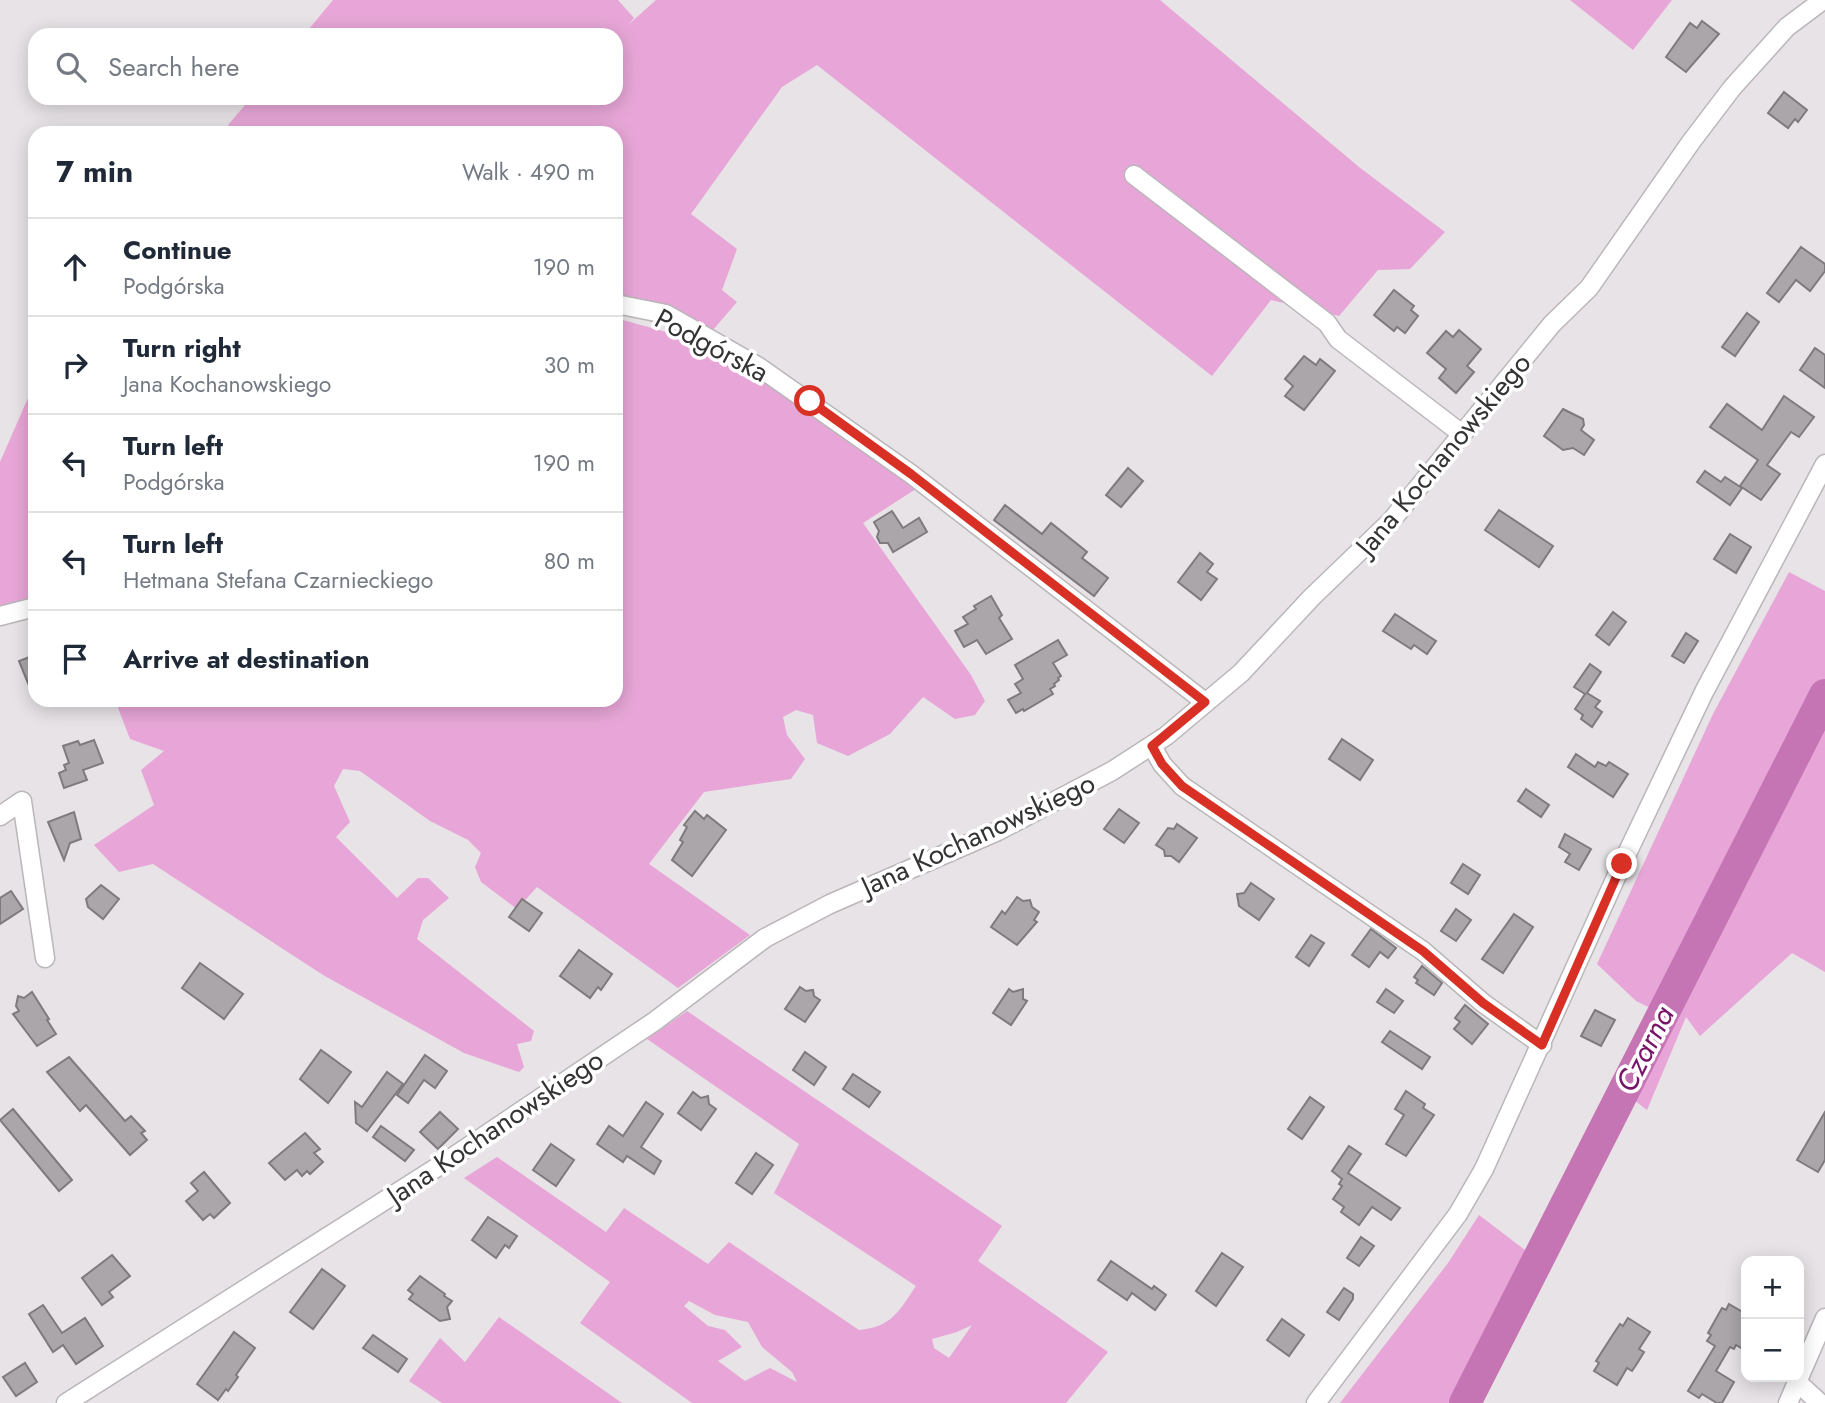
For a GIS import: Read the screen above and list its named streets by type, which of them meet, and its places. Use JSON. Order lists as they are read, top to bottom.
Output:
{
  "streets": {
    "street": ["Podgórska", "Jana Kochanowskiego"]
  },
  "crossings": [
    ["Podgórska", "Jana Kochanowskiego"]
  ],
  "water": ["Czarna"],
  "page": {
    "search": "Search here",
    "heading": ["7 min", "Walk · 490 m"],
    "list": [
      ["Continue", "Podgórska", "190 m"],
      ["Turn right", "Jana Kochanowskiego", "30 m"],
      ["Turn left", "Podgórska", "190 m"],
      ["Turn left", "Hetmana Stefana Czarnieckiego", "80 m"],
      "Arrive at destination"
    ],
    "map_buttons": ["+", "−"]
  }
}
